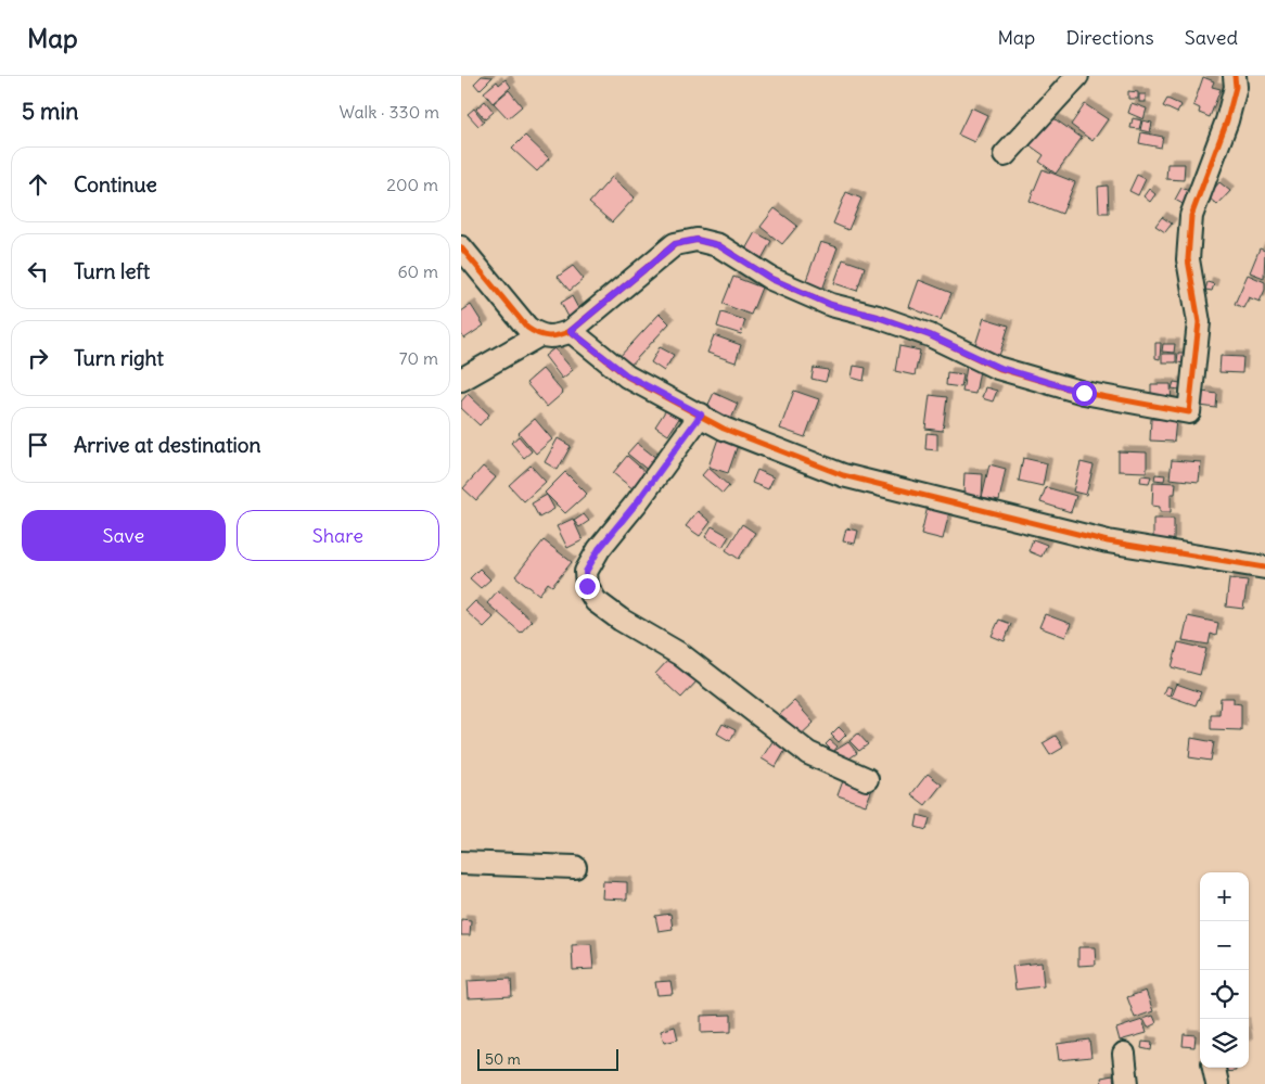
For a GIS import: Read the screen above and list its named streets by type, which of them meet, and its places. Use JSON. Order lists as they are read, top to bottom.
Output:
{
  "scale_bar": "50 m",
  "page": {
    "header": "Map",
    "nav": ["Map", "Directions", "Saved"],
    "heading": ["5 min", "Walk · 330 m"],
    "list": [
      ["Continue", "200 m"],
      ["Turn left", "60 m"],
      ["Turn right", "70 m"],
      "Arrive at destination"
    ],
    "buttons": ["Save", "Share"],
    "map_buttons": ["+", "−"],
    "scale": "50 m"
  }
}
